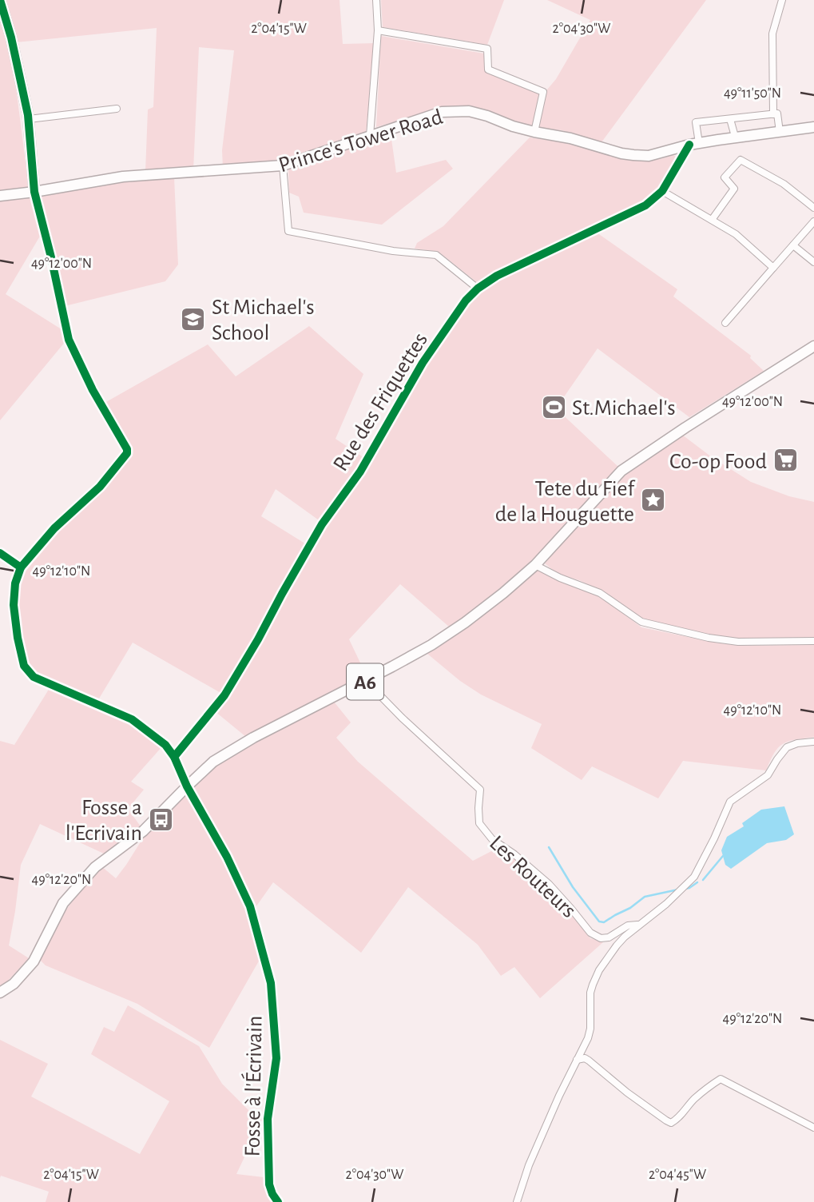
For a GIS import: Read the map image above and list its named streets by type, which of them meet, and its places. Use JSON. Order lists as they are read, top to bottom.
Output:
{
  "streets": {
    "main road": ["Prince's Tower Road", "A6"],
    "street": ["Rue des Friquettes", "Les Routeurs", "Fosse à l'Écrivain"]
  },
  "crossings": [
    ["Prince's Tower Road", "Rue des Friquettes"],
    ["Rue des Friquettes", "Fosse à l'Écrivain"],
    ["A6", "Les Routeurs"],
    ["A6", "Fosse à l'Écrivain"]
  ],
  "places": {
    "school or university": ["St Michael's School"],
    "sports": ["St.Michael's"],
    "supermarket": ["Co-op Food"],
    "place": ["Tete du Fief de la Houguette"],
    "bus stop": ["Fosse a l'Ecrivain"]
  },
  "coordinates": [
    "2°04'15\"W",
    "2°04'30\"W",
    "49°11'50\"N",
    "49°12'00\"N",
    "49°12'10\"N",
    "49°12'20\"N",
    "2°04'45\"W"
  ]
}
